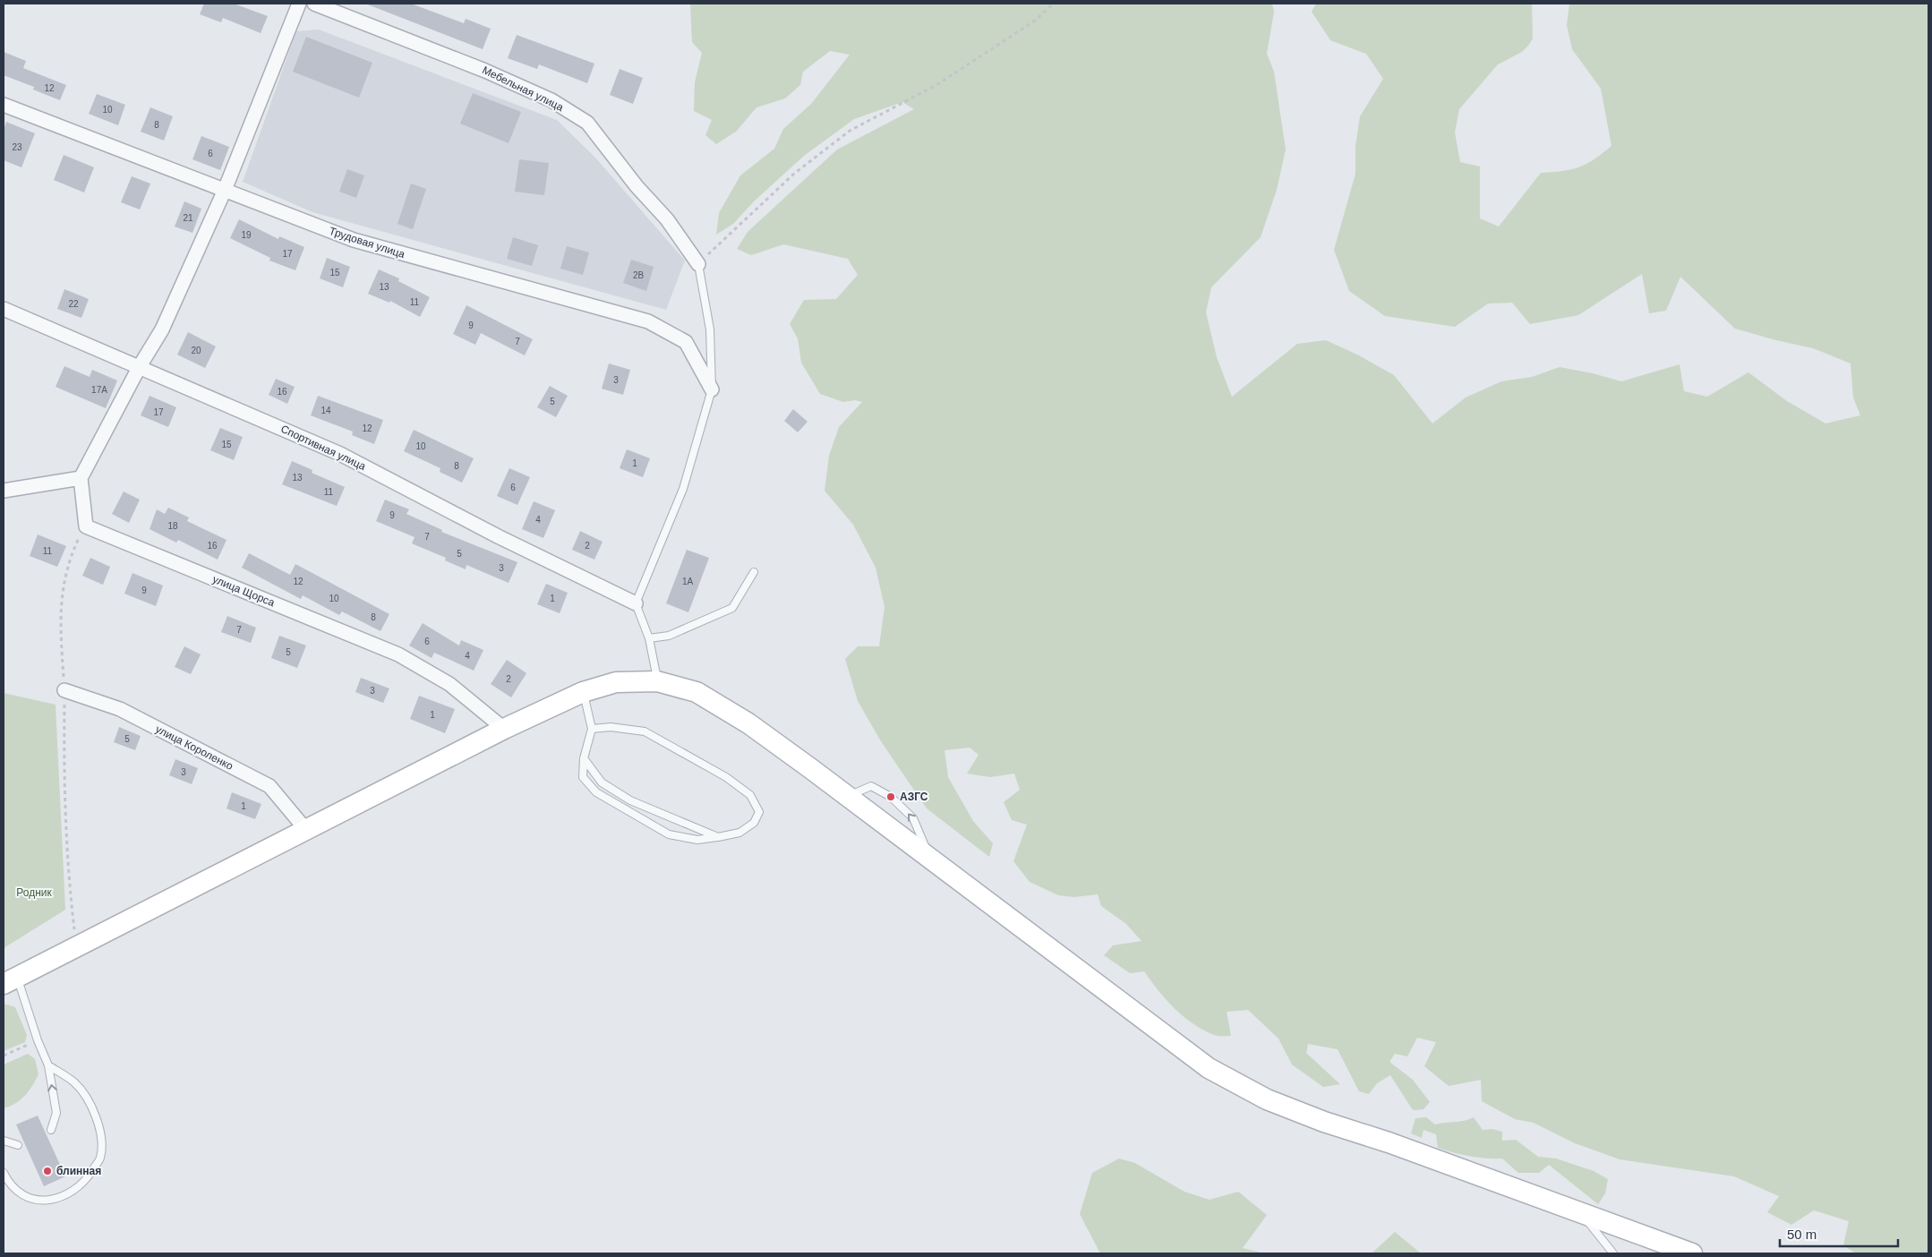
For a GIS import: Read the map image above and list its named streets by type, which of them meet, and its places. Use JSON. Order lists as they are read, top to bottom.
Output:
{
  "streets": {
    "street": [
      "Мебельная улица",
      "Трудовая улица",
      "Спортивная улица",
      "улица Щорса",
      "улица Короленко"
    ]
  },
  "parks": ["Родник"],
  "places": ["АЗГС", "блинная"],
  "house_numbers": [
    "12",
    "10",
    "8",
    "23",
    "6",
    "21",
    "19",
    "17",
    "15",
    "2В",
    "13",
    "11",
    "22",
    "9",
    "7",
    "20",
    "3",
    "17А",
    "16",
    "5",
    "14",
    "17",
    "12",
    "15",
    "10",
    "1",
    "8",
    "13",
    "6",
    "11",
    "9",
    "4",
    "18",
    "7",
    "16",
    "2",
    "11",
    "5",
    "3",
    "12",
    "1А",
    "9",
    "10",
    "1",
    "8",
    "7",
    "6",
    "5",
    "4",
    "2",
    "3",
    "1",
    "5",
    "3",
    "1"
  ],
  "scale_bar": "50 m"
}
